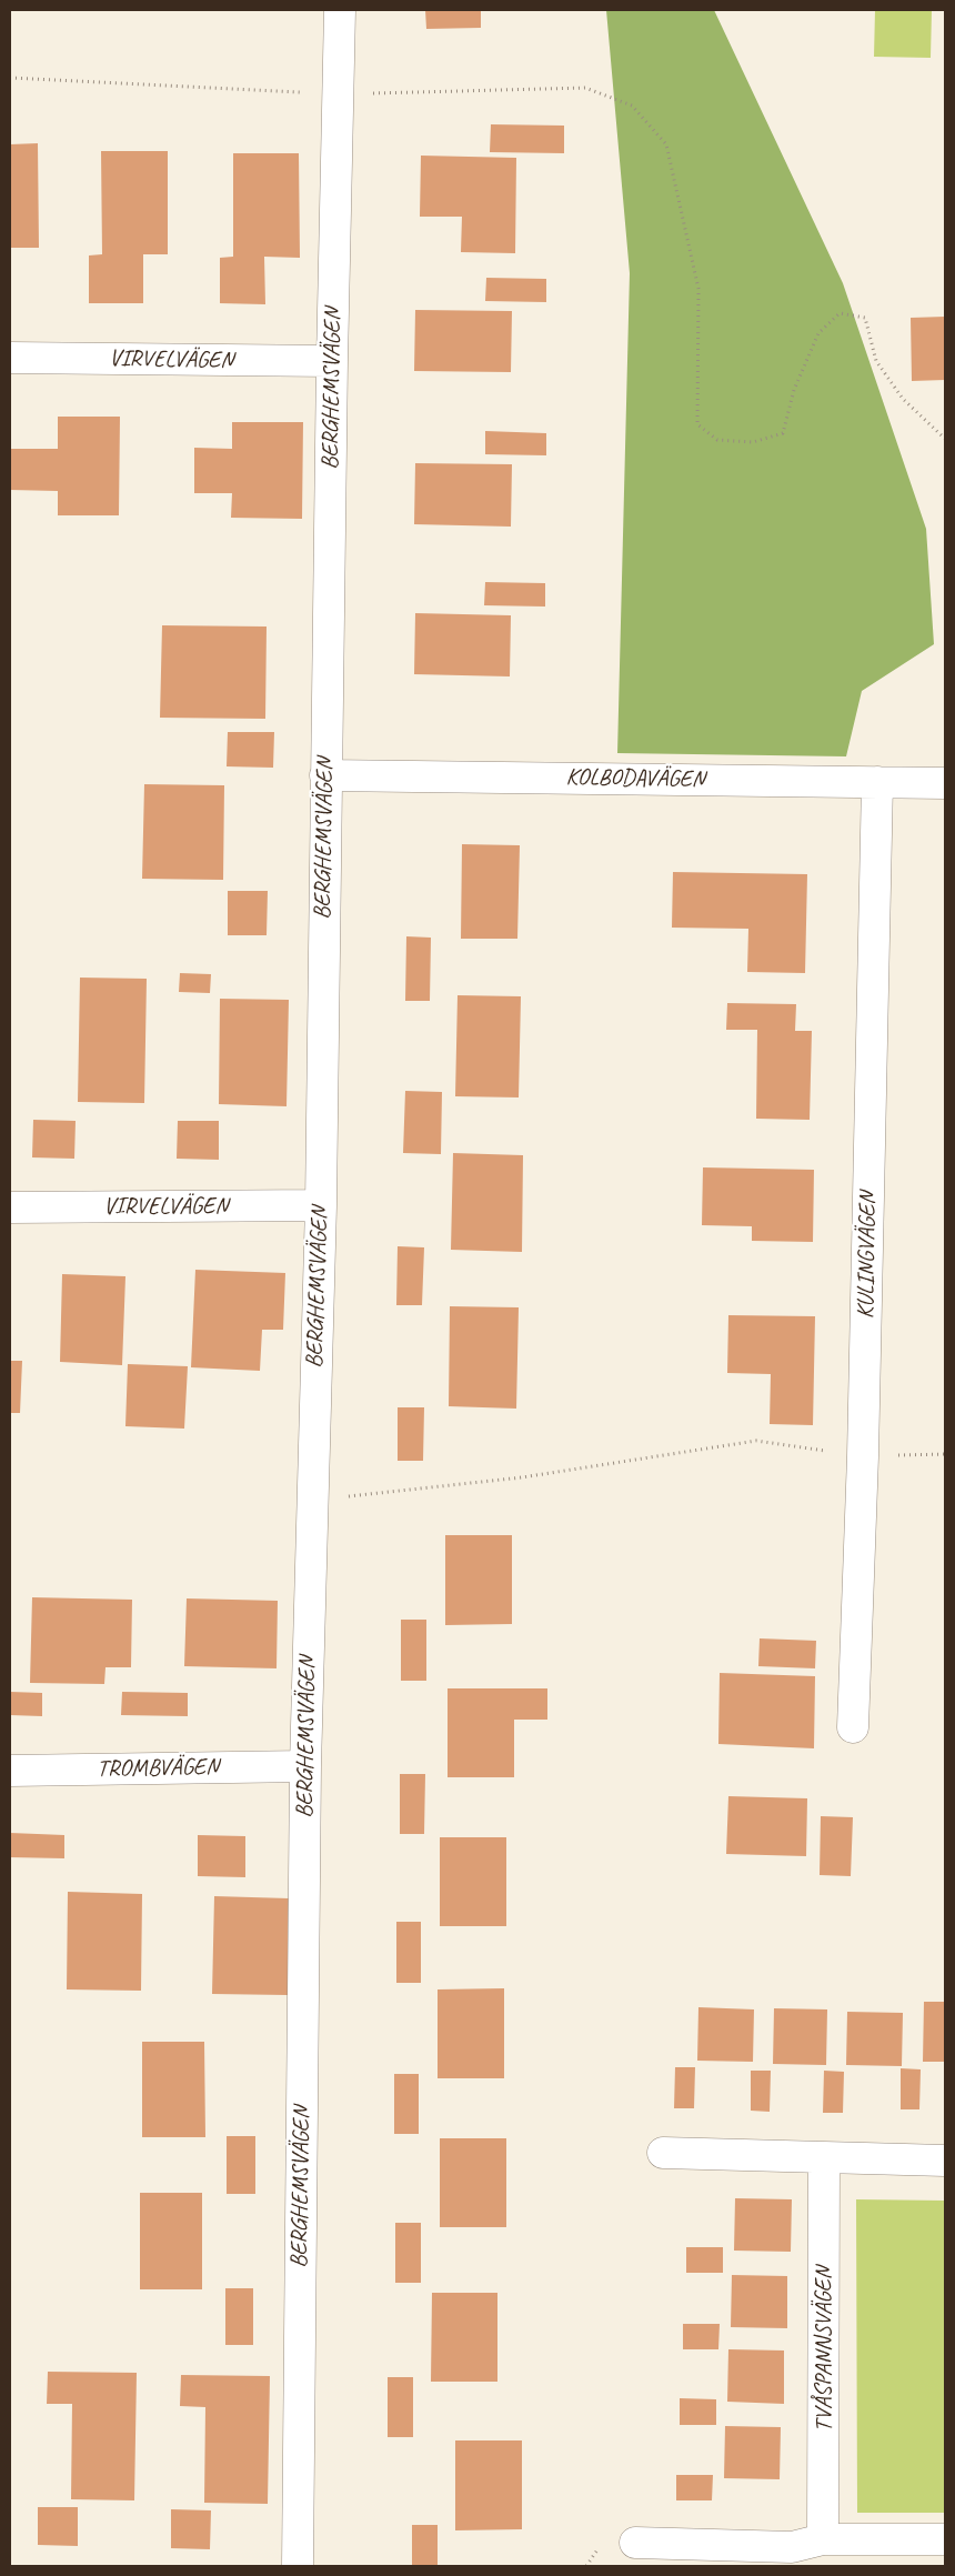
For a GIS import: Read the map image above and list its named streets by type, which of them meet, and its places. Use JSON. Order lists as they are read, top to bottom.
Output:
{
  "streets": {
    "street": [
      "VIRVELVÄGEN",
      "BERGHEMSVÄGEN",
      "KOLBODAVÄGEN",
      "KULINGVÄGEN",
      "TROMBVÄGEN",
      "TVÅSPANNSVÄGEN"
    ]
  },
  "crossings": [
    ["VIRVELVÄGEN", "BERGHEMSVÄGEN"],
    ["BERGHEMSVÄGEN", "KOLBODAVÄGEN"],
    ["BERGHEMSVÄGEN", "TROMBVÄGEN"],
    ["KOLBODAVÄGEN", "KULINGVÄGEN"]
  ]
}
